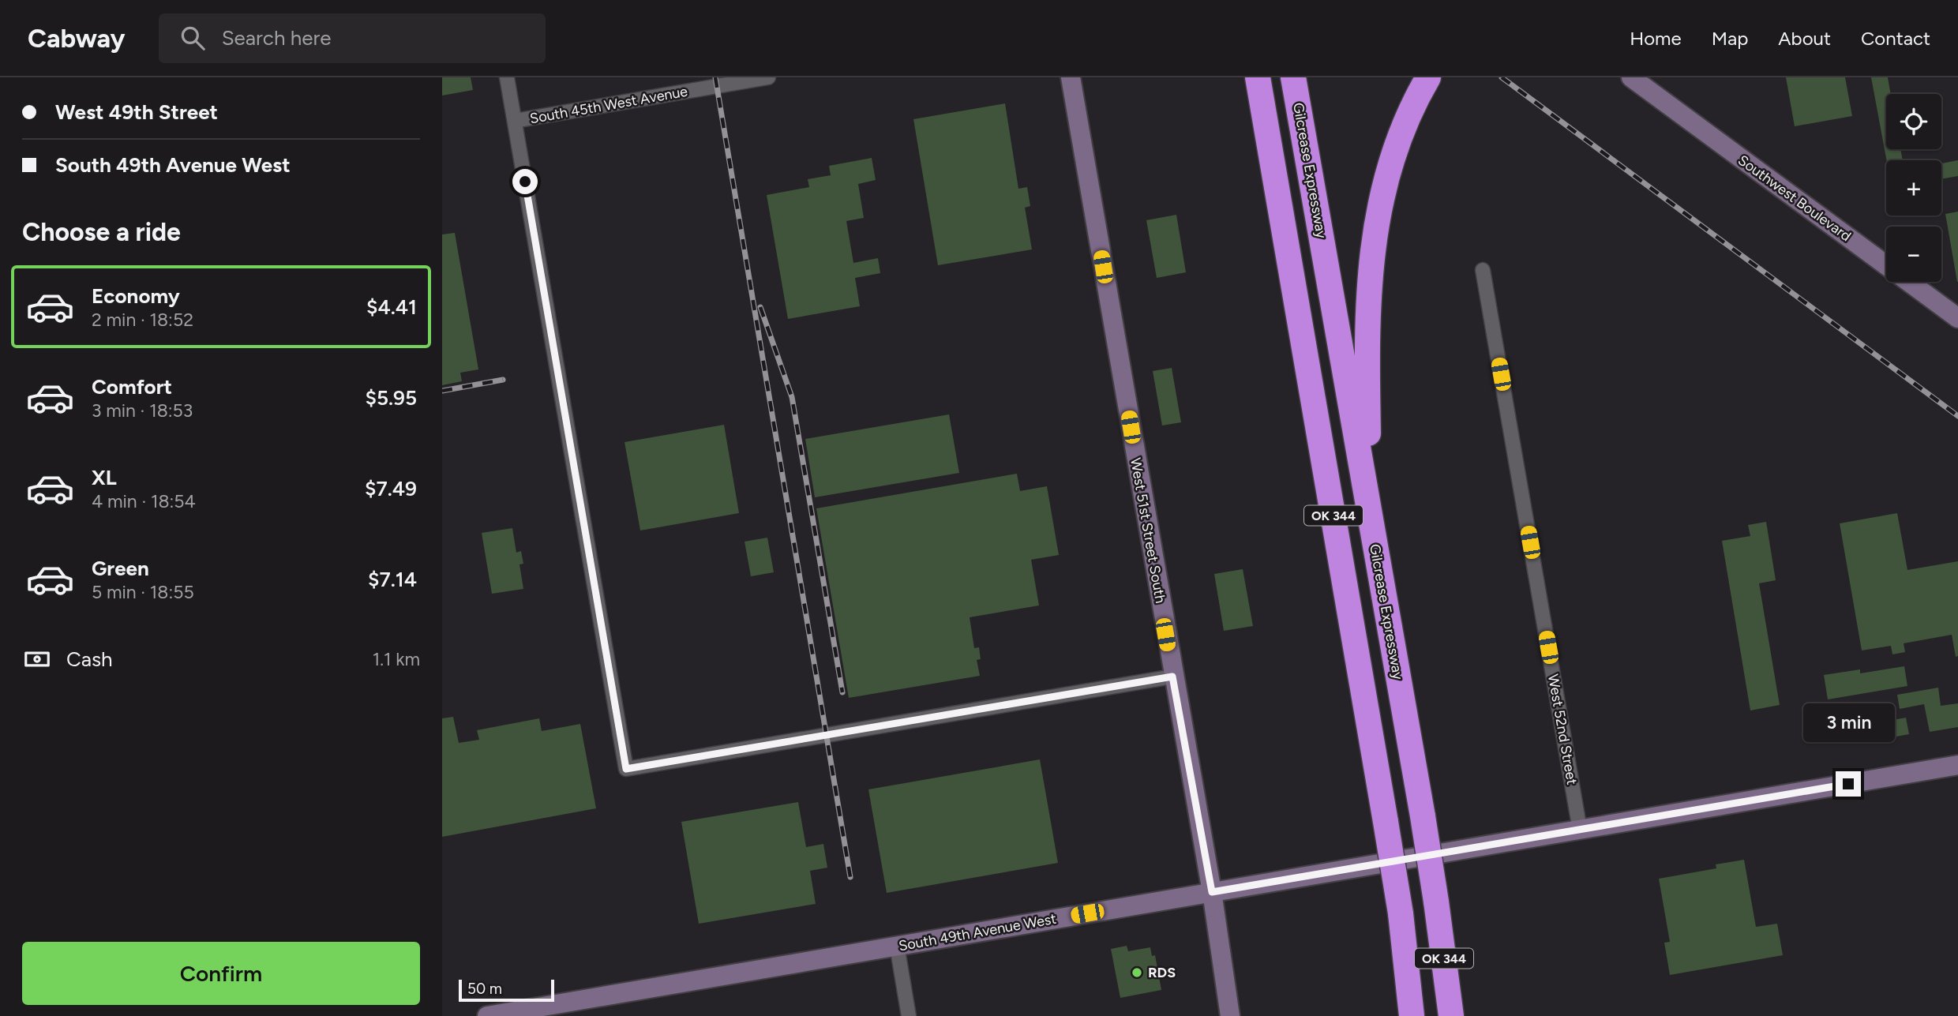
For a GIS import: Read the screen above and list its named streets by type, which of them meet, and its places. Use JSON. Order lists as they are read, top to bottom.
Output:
{
  "streets": {
    "highway": ["Gilcrease Expressway", "OK 344"],
    "street": [
      "South 45th West Avenue",
      "Southwest Boulevard",
      "West 51st Street South",
      "West 52nd Street",
      "South 49th Avenue West"
    ]
  },
  "crossings": [
    ["West 51st Street South", "South 49th Avenue West"],
    ["West 52nd Street", "South 49th Avenue West"]
  ],
  "places": ["RDS"],
  "scale_bar": "50 m",
  "page": {
    "header": "Cabway",
    "search": "Search here",
    "nav": [
      "Home",
      "Map",
      "About",
      "Contact"
    ],
    "banner": ["West 49th Street", "South 49th Avenue West"],
    "map_buttons": ["+", "−"],
    "heading": "Choose a ride",
    "list": [
      {
        "name": "Economy",
        "note": "2 min · 18:52",
        "value": "$4.41"
      },
      {
        "name": "Comfort",
        "note": "3 min · 18:53",
        "value": "$5.95"
      },
      {
        "name": "XL",
        "note": "4 min · 18:54",
        "value": "$7.49"
      },
      {
        "name": "Green",
        "note": "5 min · 18:55",
        "value": "$7.14"
      }
    ],
    "pay": ["Cash", "1.1 km"],
    "bubble": "3 min",
    "buttons": "Confirm",
    "scale": "50 m"
  }
}
